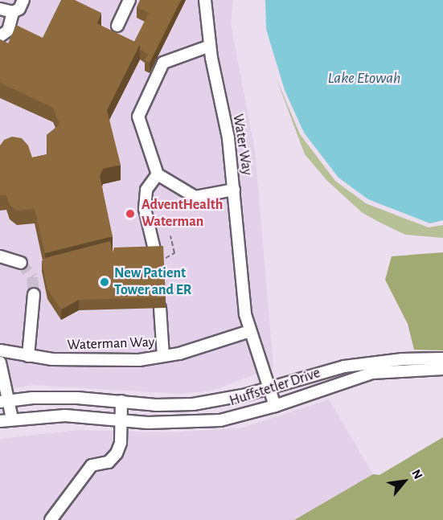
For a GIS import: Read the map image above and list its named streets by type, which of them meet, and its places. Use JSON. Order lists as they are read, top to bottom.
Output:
{
  "streets": {
    "street": ["Water Way", "Waterman Way", "Huffstetler Drive"]
  },
  "crossings": [
    ["Water Way", "Waterman Way"],
    ["Water Way", "Huffstetler Drive"]
  ],
  "water": ["Lake Etowah"],
  "places": ["AdventHealth Waterman", "New Patient Tower and ER"],
  "north": "top right"
}
